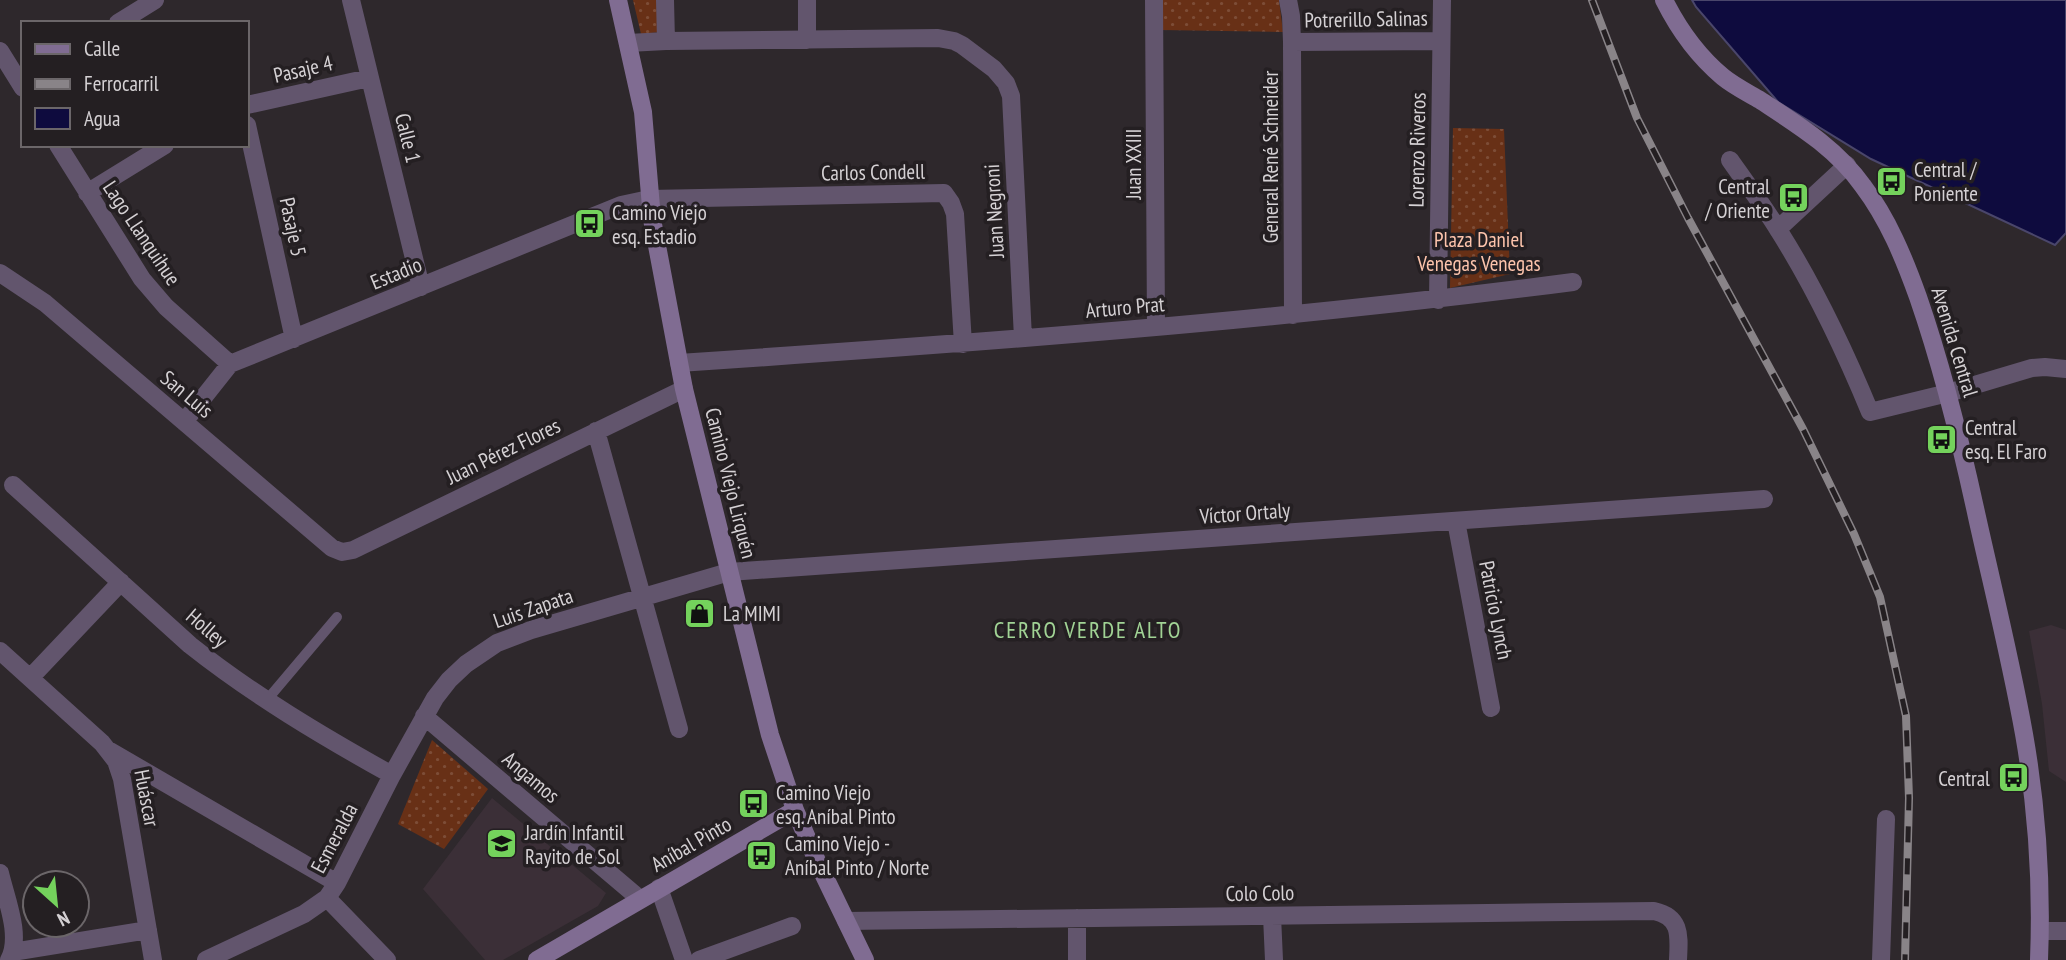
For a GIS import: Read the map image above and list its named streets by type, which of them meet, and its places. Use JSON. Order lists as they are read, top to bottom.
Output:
{
  "streets": {
    "street": [
      "Potrerillo Salinas",
      "Pasaje 4",
      "Calle 1",
      "Lorenzo Riveros",
      "General René Schneider",
      "Juan XXIII",
      "Carlos Condell",
      "Juan Negroni",
      "Pasaje 5",
      "Lago Llanquihue",
      "Estadio",
      "Arturo Prat",
      "Avenida Central",
      "San Luis",
      "Juan Pérez Flores",
      "Camino Viejo Lirquén",
      "Víctor Ortaly",
      "Luis Zapata",
      "Patricio Lynch",
      "Holley",
      "Angamos",
      "Huáscar",
      "Esmeralda",
      "Aníbal Pinto",
      "Colo Colo"
    ]
  },
  "crossings": [
    ["Potrerillo Salinas", "Lorenzo Riveros"],
    ["Potrerillo Salinas", "General René Schneider"],
    ["Pasaje 4", "Calle 1"],
    ["Calle 1", "Estadio"],
    ["Lorenzo Riveros", "Arturo Prat"],
    ["General René Schneider", "Arturo Prat"],
    ["Juan XXIII", "Arturo Prat"],
    ["Carlos Condell", "Estadio"],
    ["Carlos Condell", "Arturo Prat"],
    ["Carlos Condell", "Camino Viejo Lirquén"],
    ["Juan Negroni", "Arturo Prat"],
    ["Pasaje 5", "Estadio"],
    ["Lago Llanquihue", "Estadio"],
    ["Estadio", "San Luis"],
    ["Estadio", "Camino Viejo Lirquén"],
    ["Arturo Prat", "Camino Viejo Lirquén"],
    ["San Luis", "Juan Pérez Flores"],
    ["Juan Pérez Flores", "Camino Viejo Lirquén"],
    ["Camino Viejo Lirquén", "Víctor Ortaly"],
    ["Camino Viejo Lirquén", "Luis Zapata"],
    ["Camino Viejo Lirquén", "Aníbal Pinto"],
    ["Camino Viejo Lirquén", "Colo Colo"],
    ["Víctor Ortaly", "Luis Zapata"],
    ["Víctor Ortaly", "Patricio Lynch"],
    ["Luis Zapata", "Angamos"],
    ["Luis Zapata", "Esmeralda"],
    ["Holley", "Esmeralda"],
    ["Angamos", "Esmeralda"],
    ["Angamos", "Aníbal Pinto"]
  ],
  "districts": ["CERRO VERDE ALTO"],
  "parks": ["Plaza Daniel Venegas Venegas"],
  "places": {
    "bus stop": [
      "Central / Poniente",
      "Central / Oriente",
      "Camino Viejo esq. Estadio",
      "Central esq. El Faro",
      "Central",
      "Camino Viejo esq. Aníbal Pinto",
      "Camino Viejo - Aníbal Pinto / Norte"
    ],
    "shop": ["La MIMI"],
    "school or university": ["Jardín Infantil Rayito de Sol"]
  },
  "legend": ["Calle", "Ferrocarril", "Agua"],
  "north": "bottom right"
}
